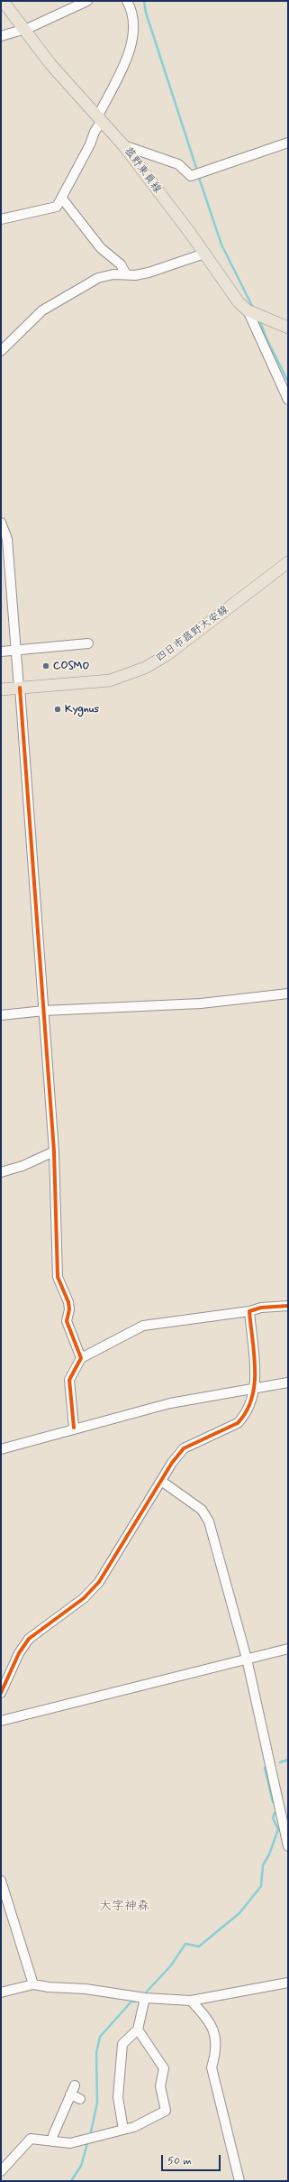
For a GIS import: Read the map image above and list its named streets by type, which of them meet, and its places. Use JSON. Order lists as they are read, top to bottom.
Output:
{
  "streets": {
    "main road": ["菰野東員線", "四日市菰野大安線"]
  },
  "districts": ["大字神森"],
  "places": ["COSMO", "Kygnus"],
  "scale_bar": "50 m"
}
